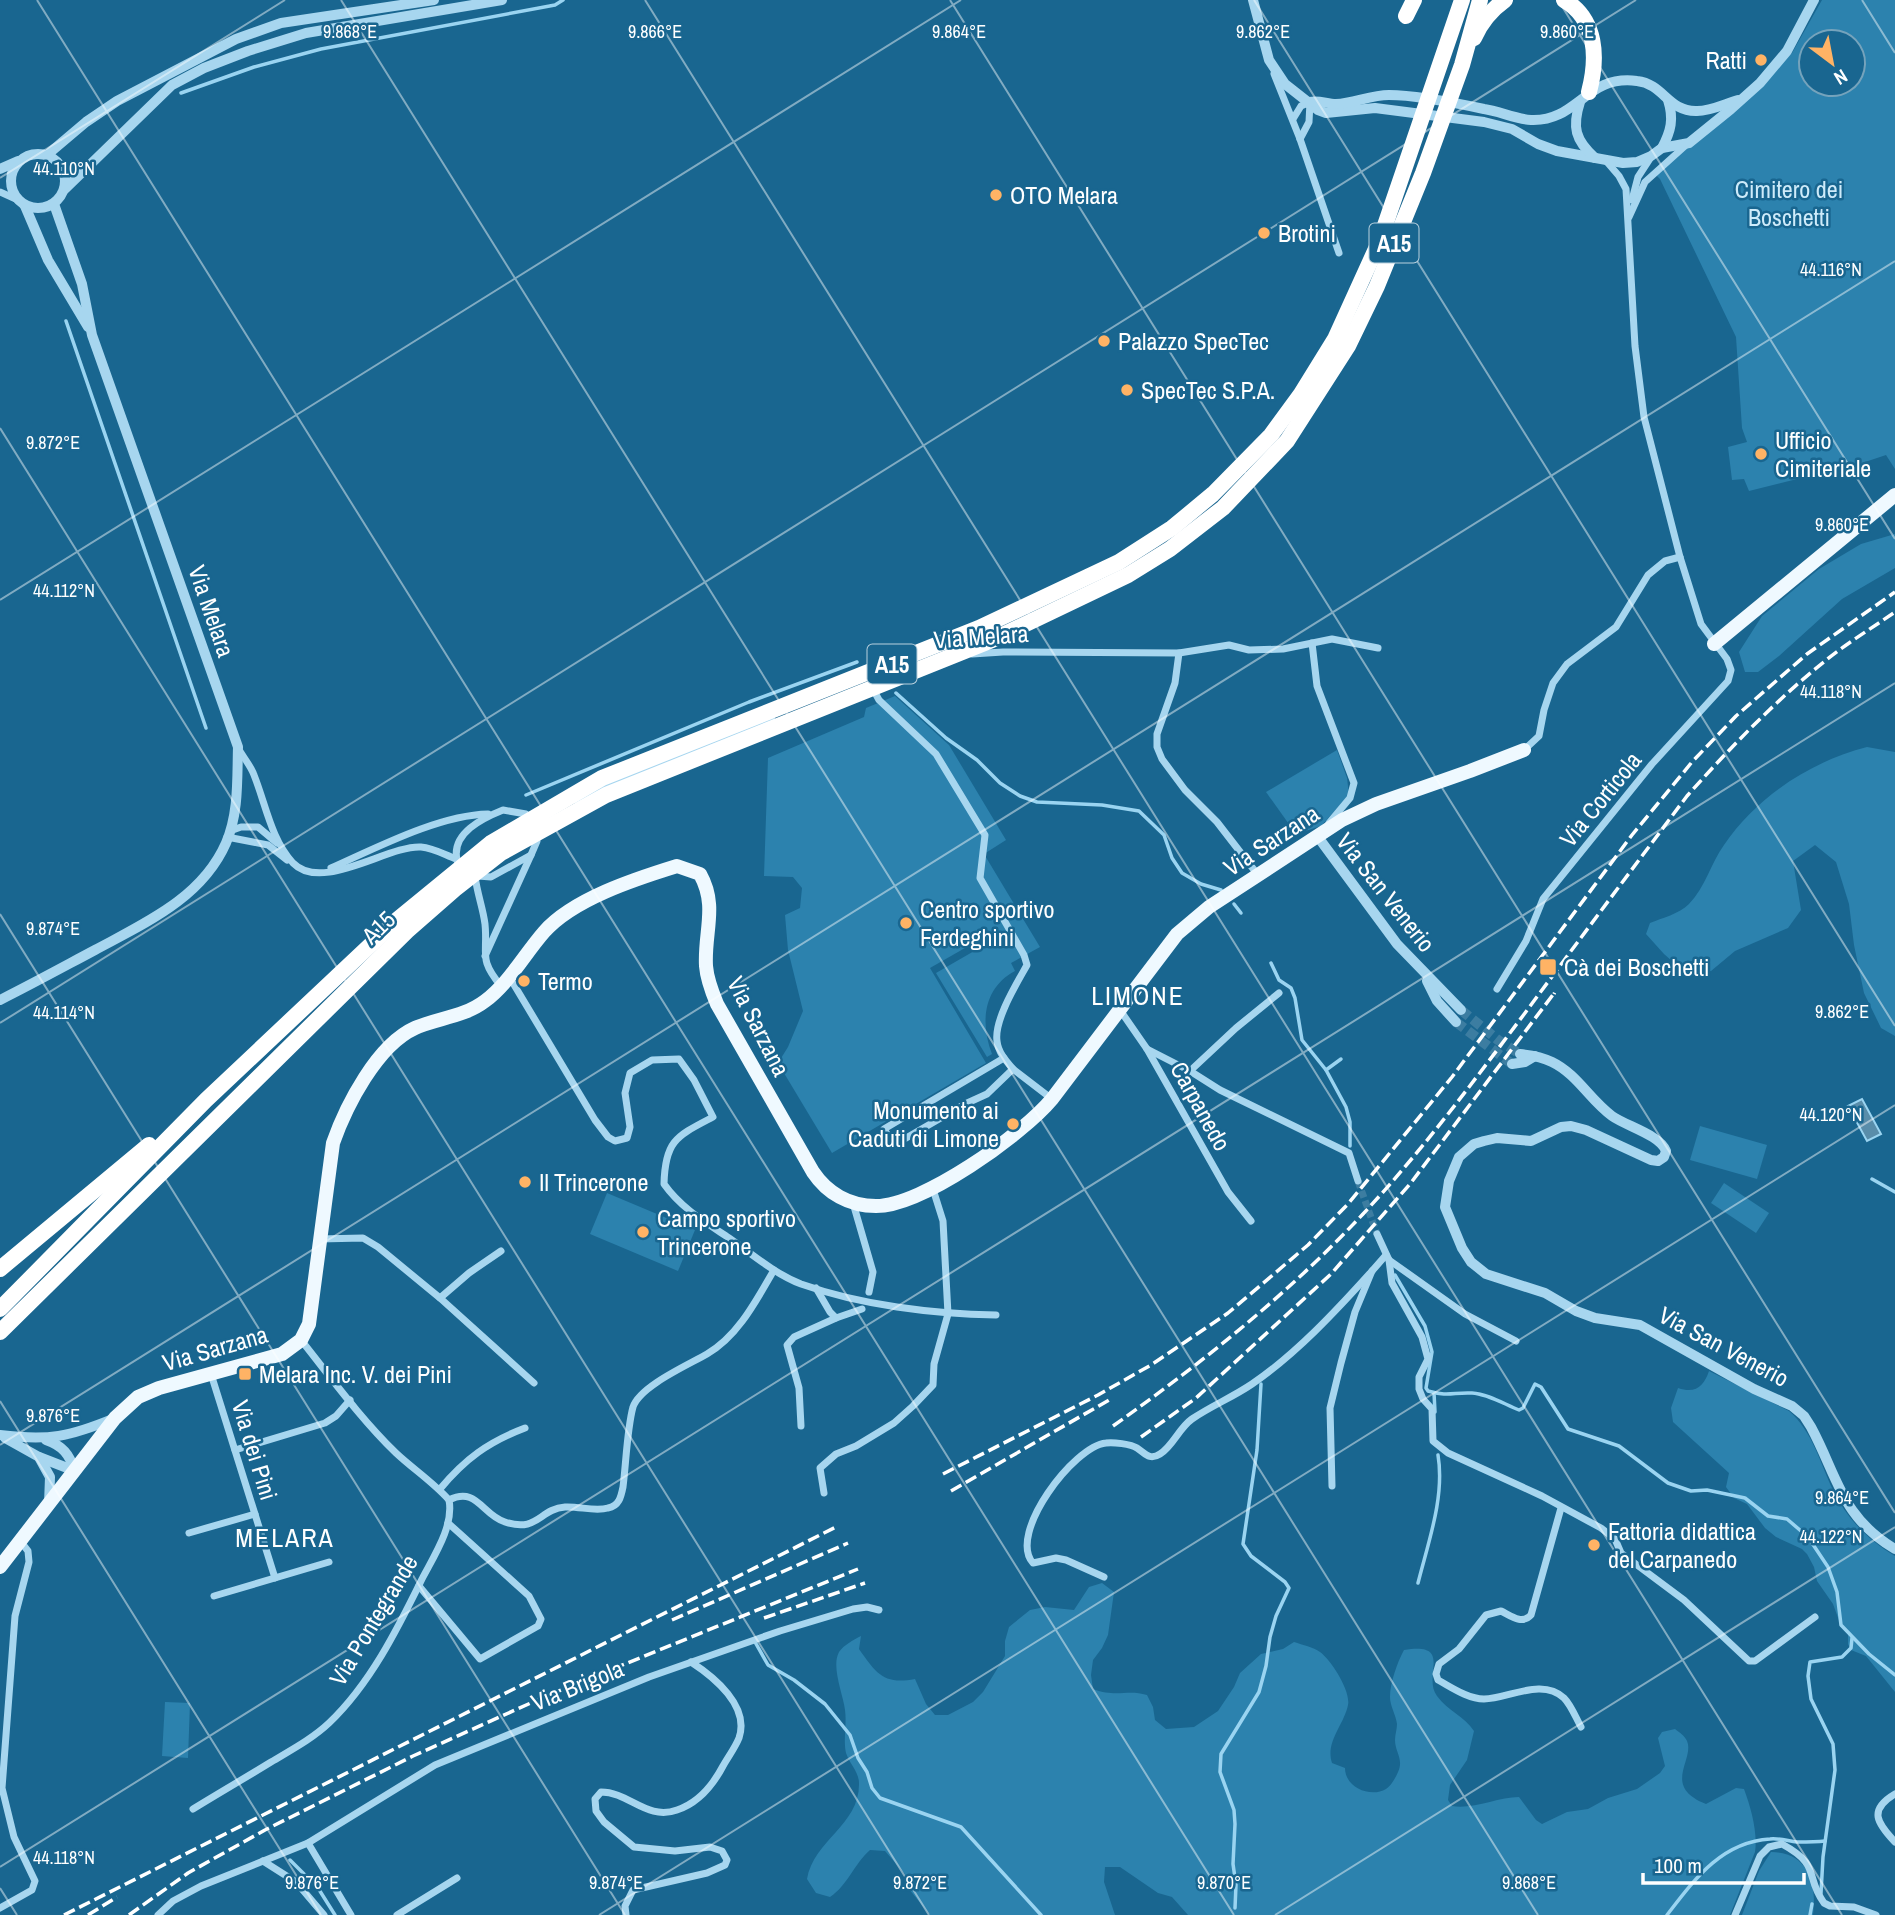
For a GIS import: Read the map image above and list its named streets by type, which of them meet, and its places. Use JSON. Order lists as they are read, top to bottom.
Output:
{
  "streets": {
    "highway": ["A15"],
    "main road": ["Via Sarzana"],
    "street": [
      "Via Melara",
      "Via Corticola",
      "Via San Venerio",
      "Carpanedo",
      "Via dei Pini",
      "Via Pontegrande",
      "Via Brigola"
    ]
  },
  "crossings": [
    ["Via Sarzana", "Via San Venerio"],
    ["Via Sarzana", "Carpanedo"],
    ["Via Sarzana", "Via dei Pini"]
  ],
  "districts": ["LIMONE", "MELARA"],
  "parks": ["Cimitero dei Boschetti"],
  "places": {
    "other": [
      "Ratti",
      "OTO Melara",
      "Brotini",
      "Palazzo SpecTec",
      "SpecTec S.P.A.",
      "Ufficio Cimiteriale",
      "Centro sportivo Ferdeghini",
      "Termo",
      "Monumento ai Caduti di Limone",
      "Il Trincerone",
      "Campo sportivo Trincerone",
      "Fattoria didattica del Carpanedo"
    ],
    "transit": ["Cà dei Boschetti", "Melara Inc. V. dei Pini"]
  },
  "scale_bar": "100 m",
  "north": "bottom right",
  "coordinates": [
    "9.862°E",
    "9.868°E",
    "9.866°E",
    "9.864°E",
    "9.860°E",
    "44.110°N",
    "44.116°N",
    "9.872°E",
    "44.112°N",
    "44.118°N",
    "9.874°E",
    "44.114°N",
    "44.120°N",
    "9.876°E",
    "44.122°N",
    "9.870°E"
  ]
}
